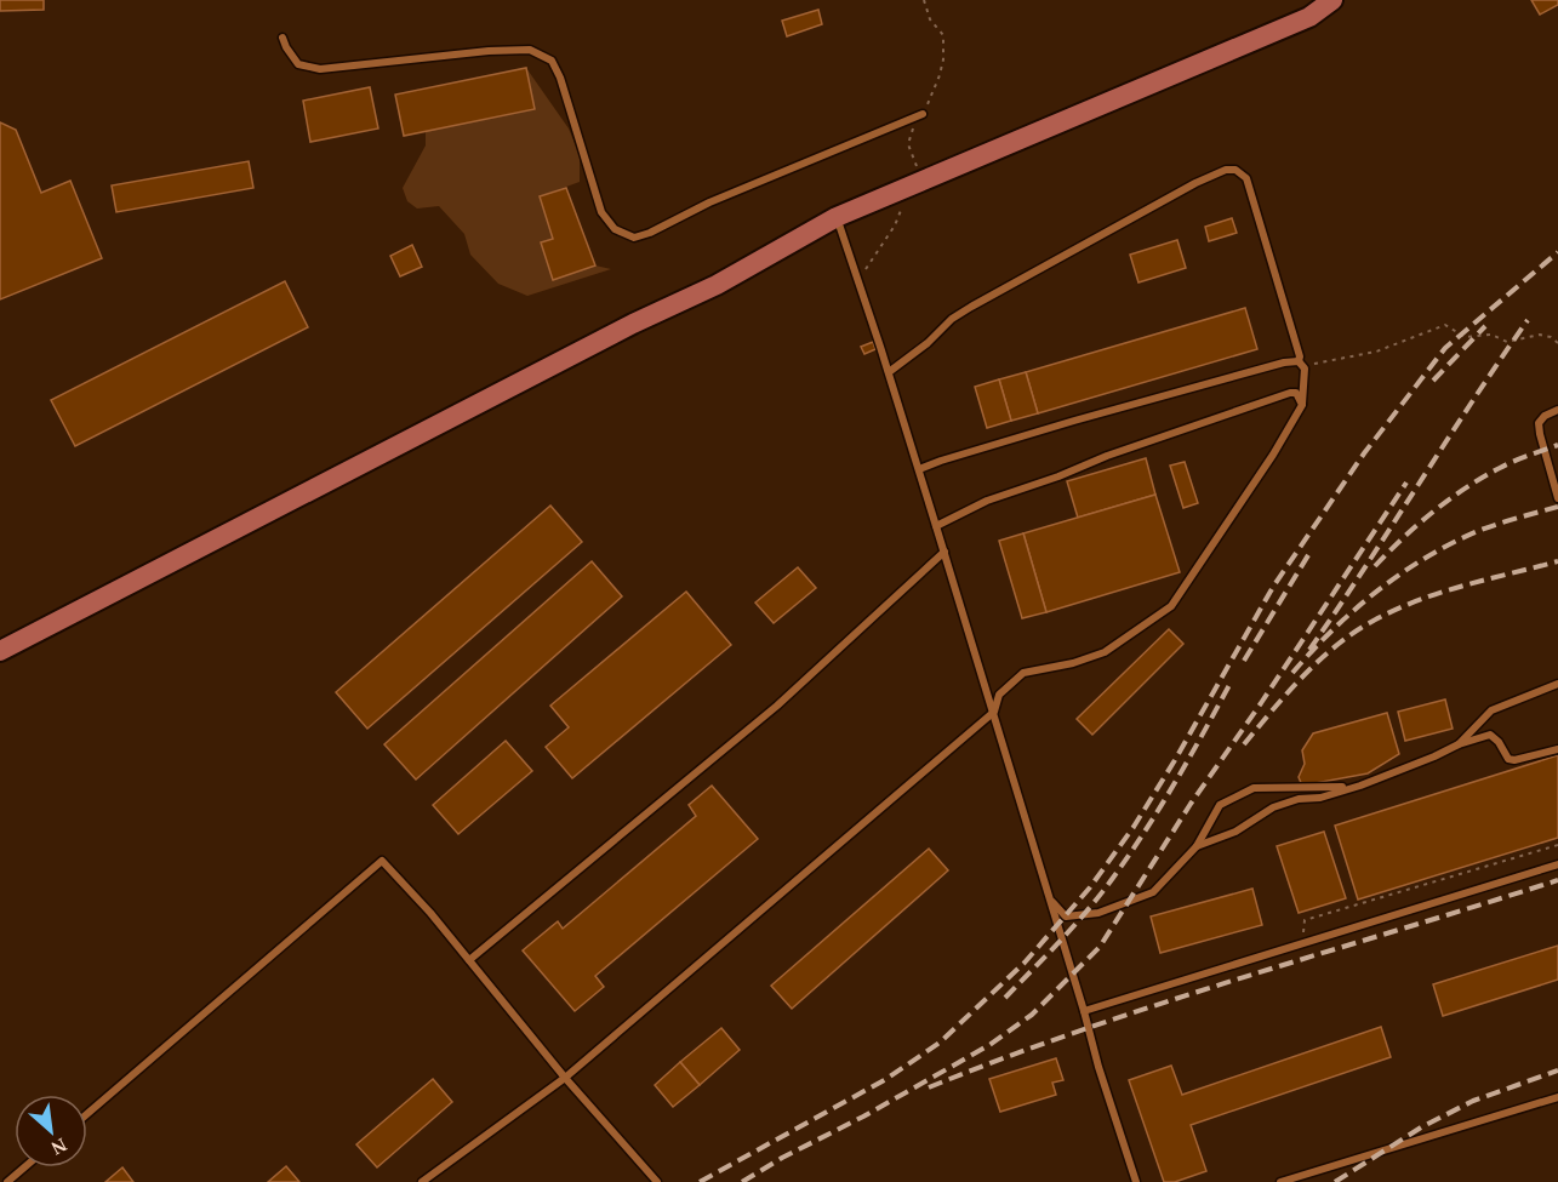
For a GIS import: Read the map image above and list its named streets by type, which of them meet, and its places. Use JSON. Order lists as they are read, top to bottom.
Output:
{
  "north": "bottom right"
}
